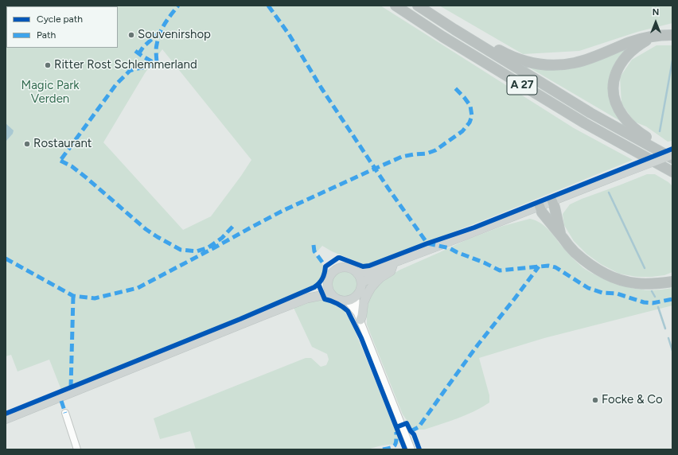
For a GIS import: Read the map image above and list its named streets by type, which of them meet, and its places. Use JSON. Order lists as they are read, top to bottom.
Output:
{
  "streets": {
    "highway": ["A 27"]
  },
  "parks": ["Magic Park Verden"],
  "places": [
    "Souvenirshop",
    "Ritter Rost Schlemmerland",
    "Rostaurant",
    "Focke & Co"
  ],
  "legend": ["Cycle path", "Path"],
  "north": "top"
}
